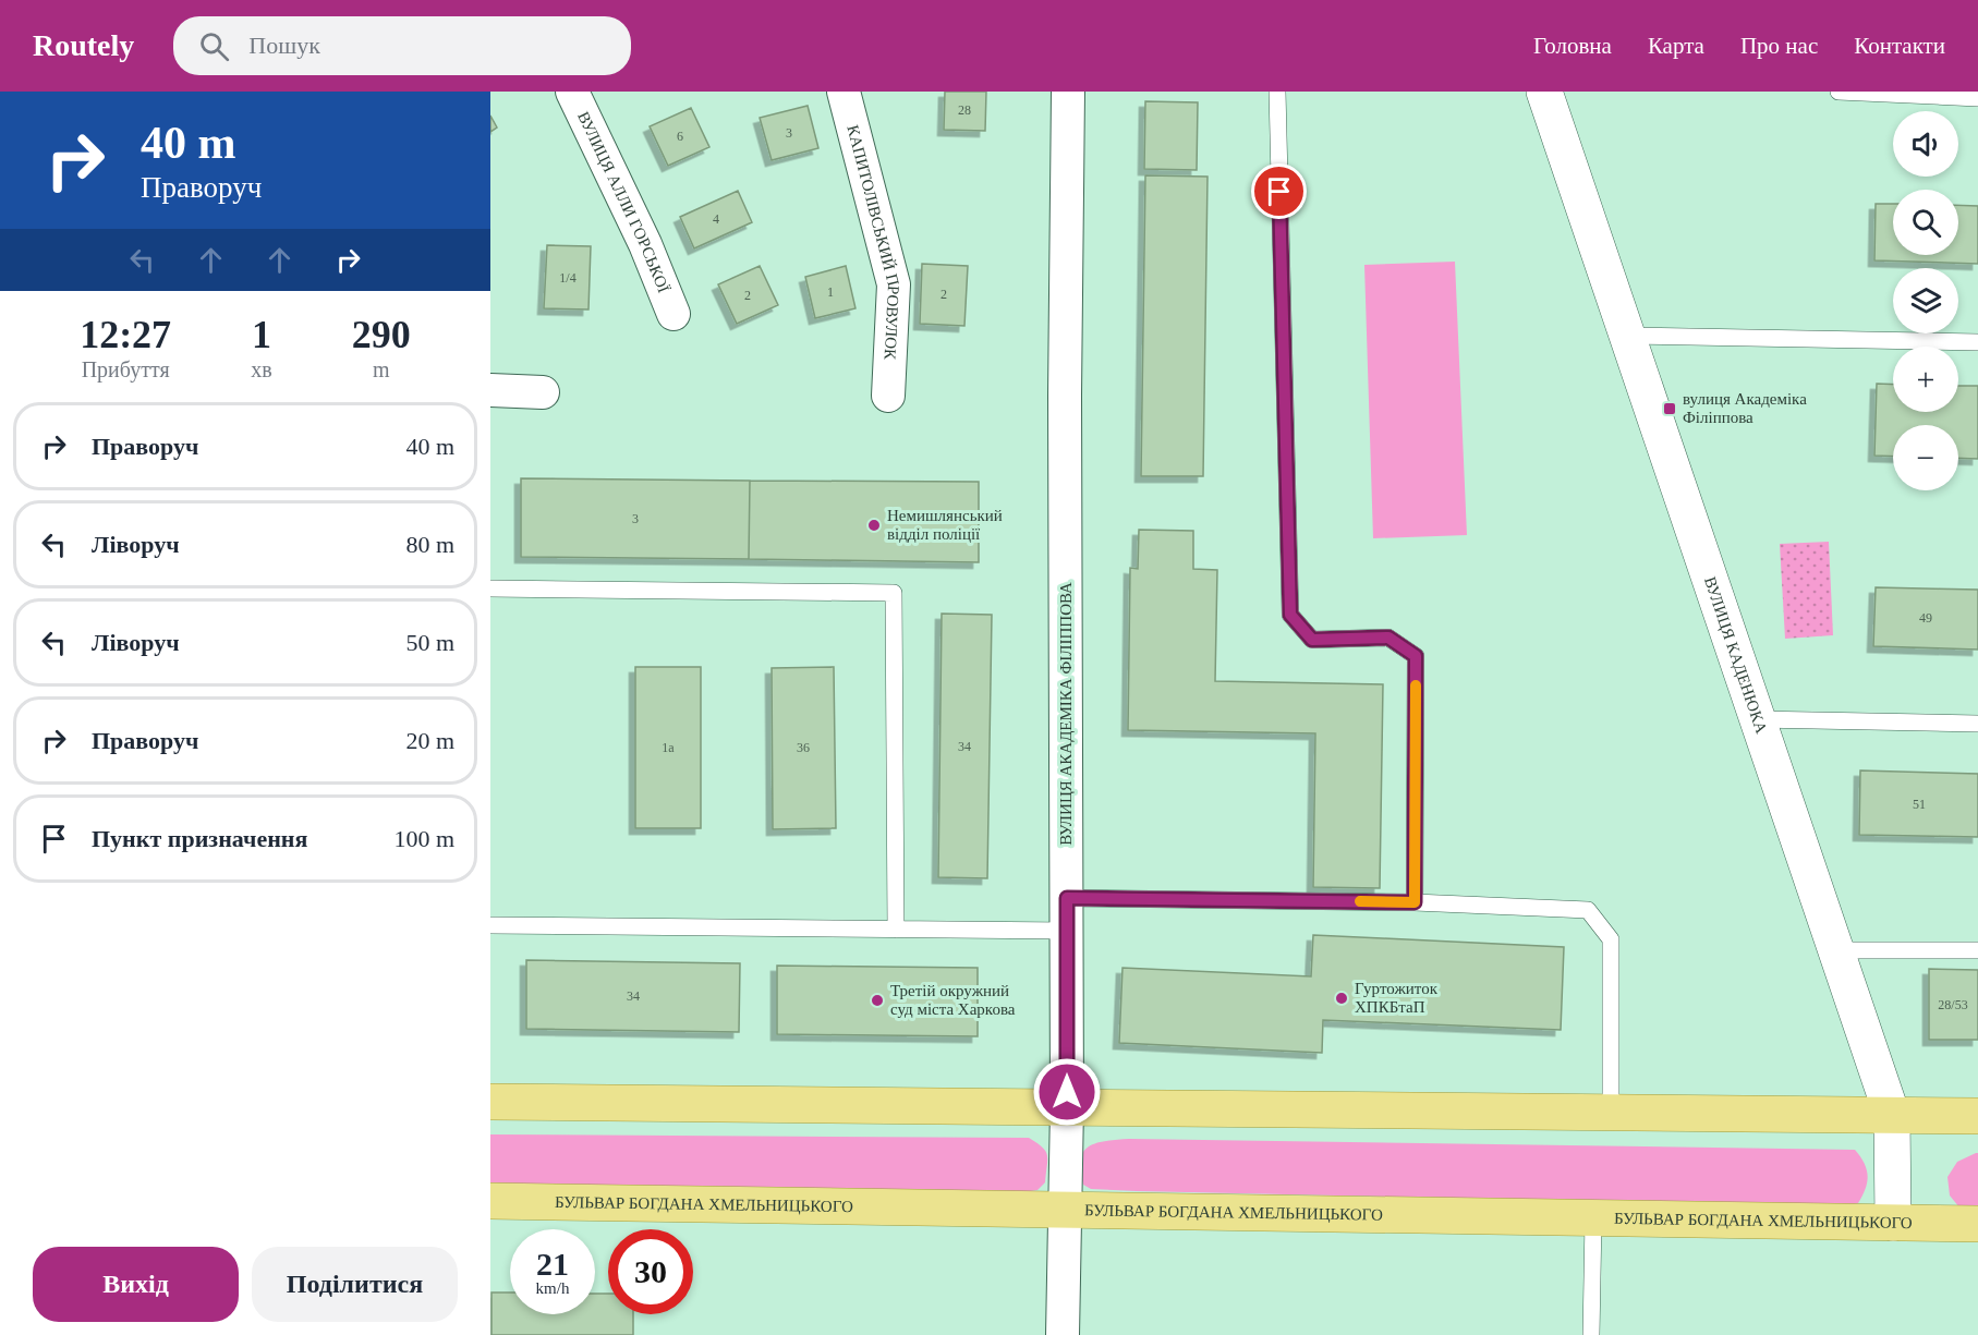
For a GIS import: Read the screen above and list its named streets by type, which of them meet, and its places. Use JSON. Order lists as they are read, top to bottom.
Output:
{
  "streets": {
    "main road": ["БУЛЬВАР БОГДАНА ХМЕЛЬНИЦЬКОГО"],
    "street": [
      "ВУЛИЦЯ АЛЛИ ГОРСЬКОЇ",
      "КАПИТОЛІВСЬКИЙ ПРОВУЛОК",
      "ВУЛИЦЯ КАДЕНЮКА",
      "ВУЛИЦЯ АКАДЕМІКА ФІЛІППОВА"
    ]
  },
  "crossings": [
    ["ВУЛИЦЯ КАДЕНЮКА", "БУЛЬВАР БОГДАНА ХМЕЛЬНИЦЬКОГО"],
    ["ВУЛИЦЯ АКАДЕМІКА ФІЛІППОВА", "БУЛЬВАР БОГДАНА ХМЕЛЬНИЦЬКОГО"]
  ],
  "places": {
    "transit": ["вулиця Академіка Філіппова"],
    "other": ["Немишлянський відділ поліції", "Гуртожиток ХПКБтаП", "Третій окружний суд міста Харкова"]
  },
  "house_numbers": [
    "28",
    "3",
    "6",
    "4",
    "1/4",
    "1",
    "2",
    "2",
    "3",
    "49",
    "34",
    "1а",
    "36",
    "51",
    "34",
    "28/53"
  ],
  "page": {
    "header": "Routely",
    "search": "Пошук",
    "nav": [
      "Головна",
      "Карта",
      "Про нас",
      "Контакти"
    ],
    "turn": ["40 m", "Праворуч"],
    "map_buttons": ["+", "−"],
    "eta": [
      "12:27",
      "Прибуття",
      "1",
      "хв",
      "290",
      "m"
    ],
    "list": [
      {
        "name": "Праворуч",
        "value": "40 m"
      },
      {
        "name": "Ліворуч",
        "value": "80 m"
      },
      {
        "name": "Ліворуч",
        "value": "50 m"
      },
      {
        "name": "Праворуч",
        "value": "20 m"
      },
      {
        "name": "Пункт призначення",
        "value": "100 m"
      }
    ],
    "speed": "21 km/h",
    "limit": "30",
    "buttons": ["Вихід", "Поділитися"]
  }
}
